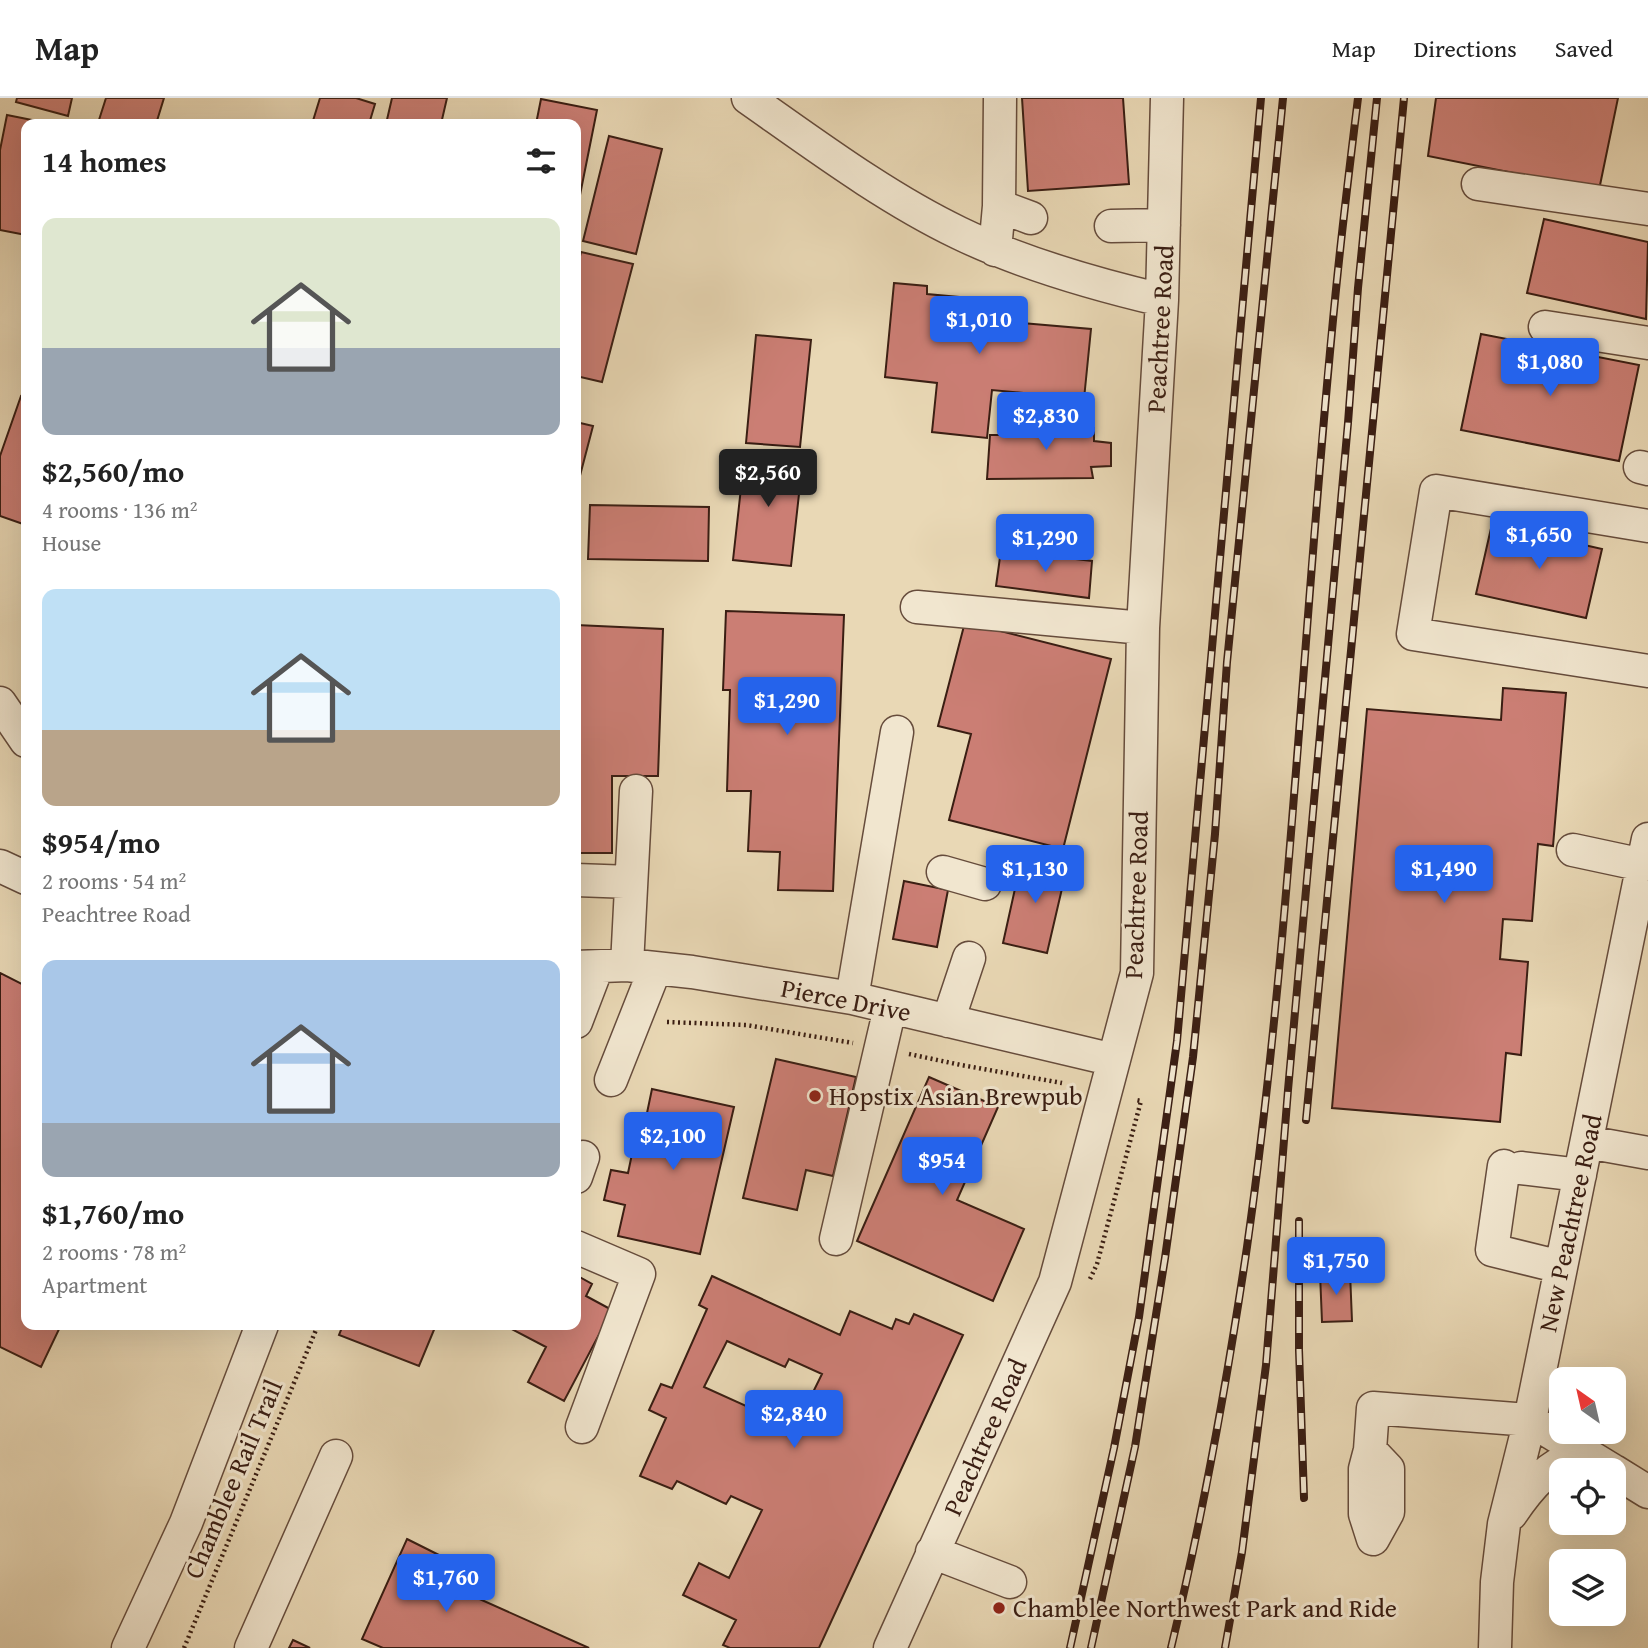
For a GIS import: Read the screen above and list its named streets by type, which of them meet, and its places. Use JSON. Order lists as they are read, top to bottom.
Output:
{
  "streets": {
    "street": ["Peachtree Road", "Pierce Drive", "New Peachtree Road"],
    "path": ["Chamblee Rail Trail"]
  },
  "crossings": [
    ["Peachtree Road", "Pierce Drive"]
  ],
  "places": ["Hopstix Asian Brewpub", "Chamblee Northwest Park and Ride"],
  "north": "top left",
  "page": {
    "header": "Map",
    "nav": ["Map", "Directions", "Saved"],
    "heading": "14 homes",
    "list": [
      {
        "name": "$2,560/mo",
        "note": "4 rooms · 136 m² · House"
      },
      {
        "name": "$954/mo",
        "note": "2 rooms · 54 m² · Peachtree Road"
      },
      {
        "name": "$1,760/mo",
        "note": "2 rooms · 78 m² · Apartment"
      }
    ],
    "price": [
      "$1,010",
      "$1,080",
      "$2,830",
      "$2,560",
      "$1,650",
      "$1,290",
      "$1,290",
      "$1,130",
      "$1,490",
      "$2,100",
      "$954",
      "$1,750",
      "$2,840",
      "$1,760"
    ]
  }
}
